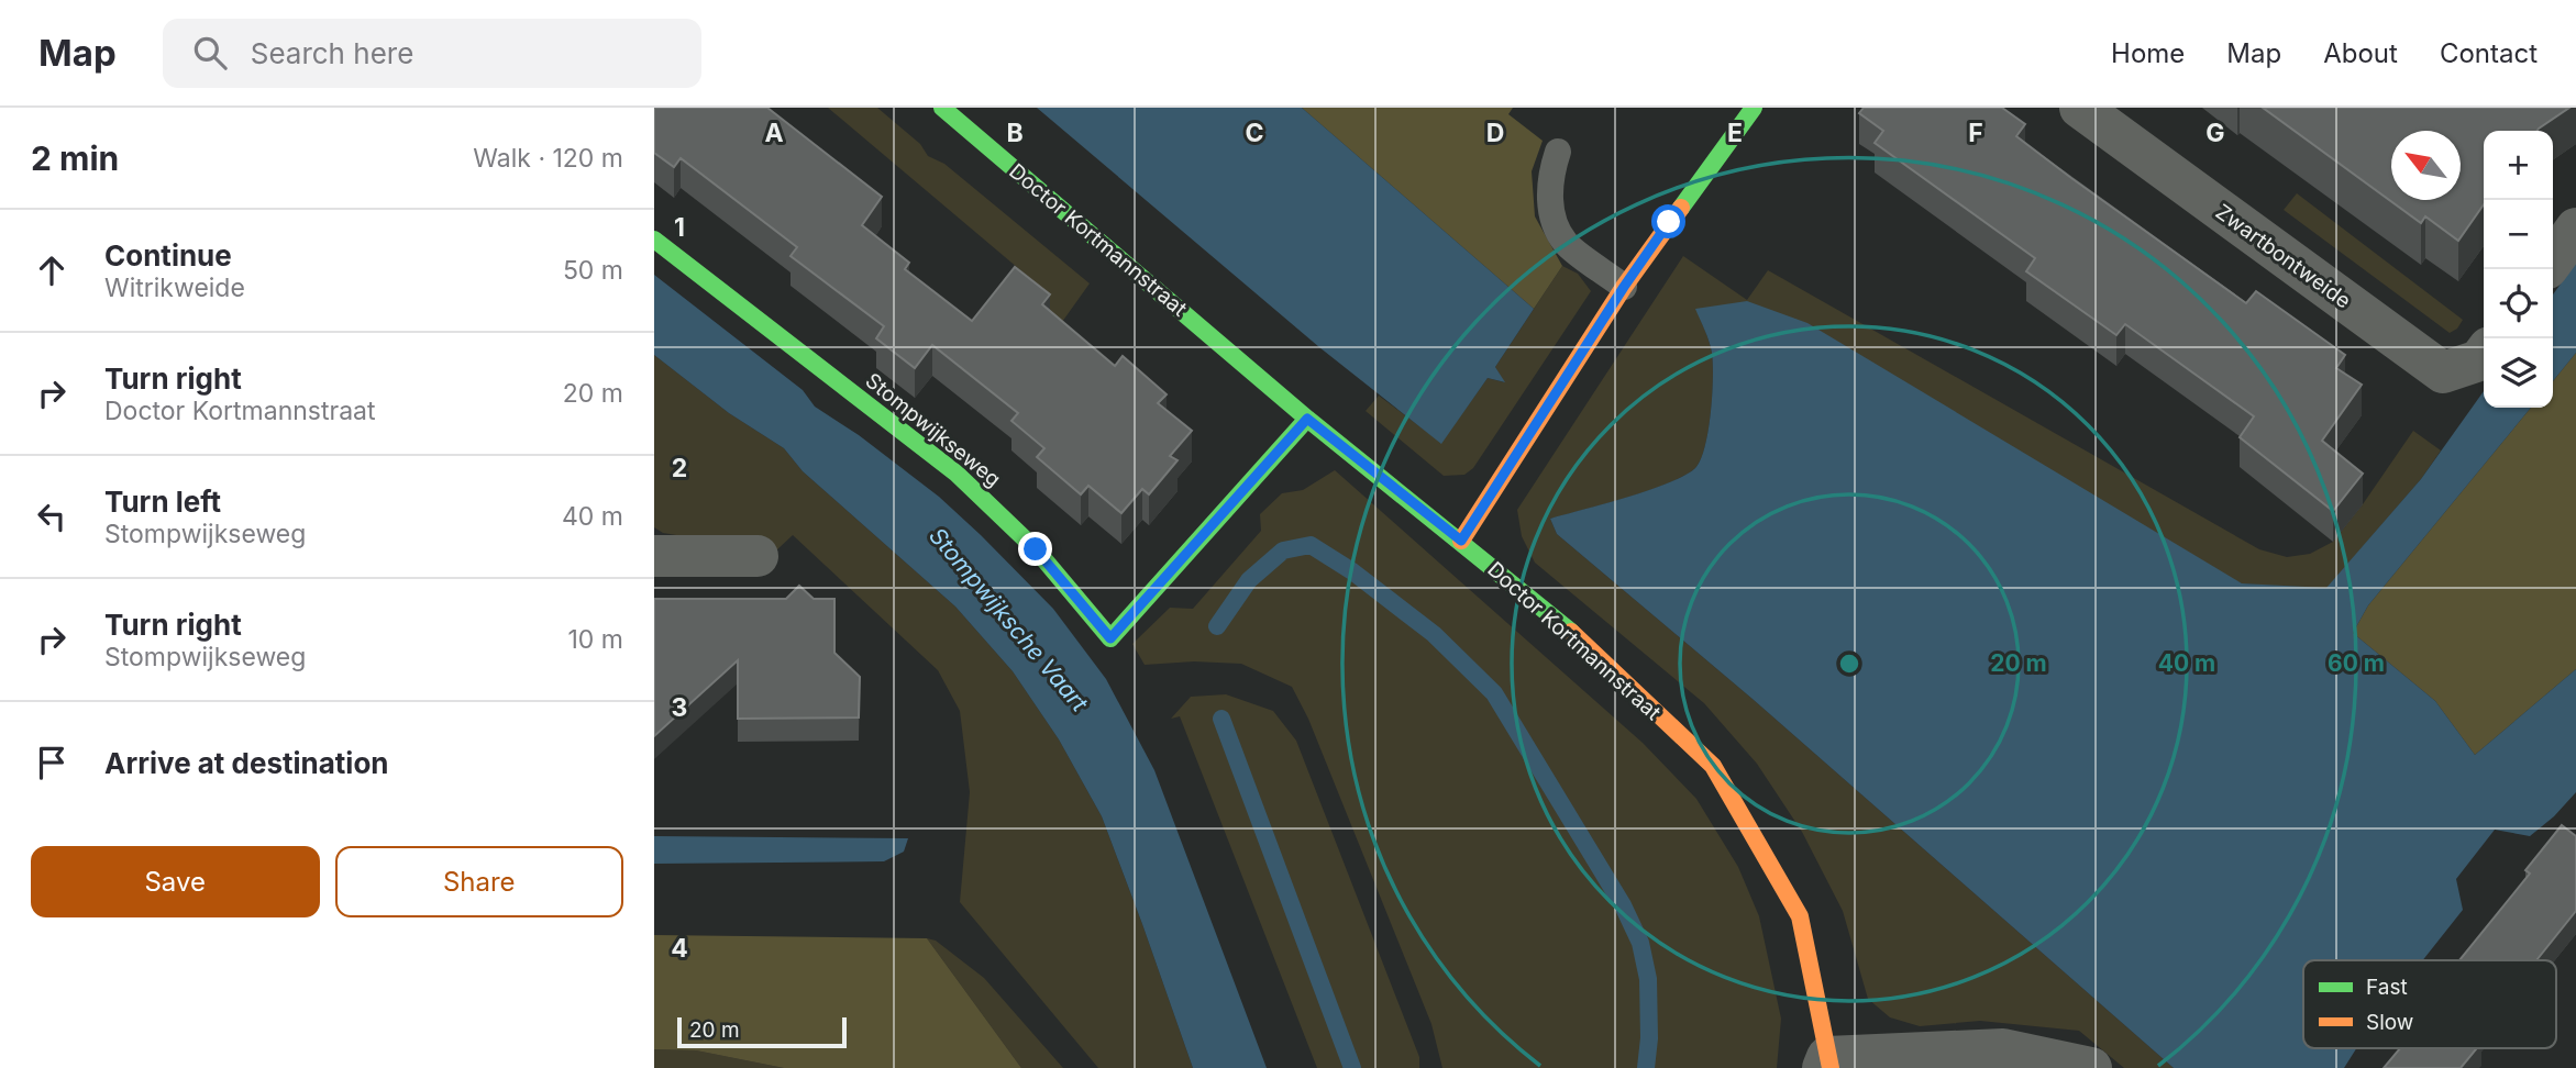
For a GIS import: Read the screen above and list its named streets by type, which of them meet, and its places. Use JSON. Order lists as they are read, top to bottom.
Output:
{
  "streets": {
    "street": ["Doctor Kortmannstraat", "Zwartbontweide", "Stompwijkseweg"]
  },
  "crossings": [
    ["Doctor Kortmannstraat", "Stompwijkseweg"]
  ],
  "water": ["Stompwijksche Vaart"],
  "legend": ["Fast", "Slow"],
  "scale_bar": "20 m",
  "north": "top left",
  "page": {
    "header": "Map",
    "search": "Search here",
    "nav": [
      "Home",
      "Map",
      "About",
      "Contact"
    ],
    "heading": ["2 min", "Walk · 120 m"],
    "map_buttons": ["+", "−"],
    "list": [
      ["Continue", "Witrikweide", "50 m"],
      ["Turn right", "Doctor Kortmannstraat", "20 m"],
      ["Turn left", "Stompwijkseweg", "40 m"],
      ["Turn right", "Stompwijkseweg", "10 m"],
      "Arrive at destination"
    ],
    "buttons": ["Save", "Share"],
    "scale": "20 m"
  },
  "grid": {
    "columns": [
      "A",
      "B",
      "C",
      "D",
      "E",
      "F",
      "G"
    ],
    "rows": [
      "1",
      "2",
      "3",
      "4"
    ]
  },
  "rings": ["20 m", "40 m", "60 m"]
}
